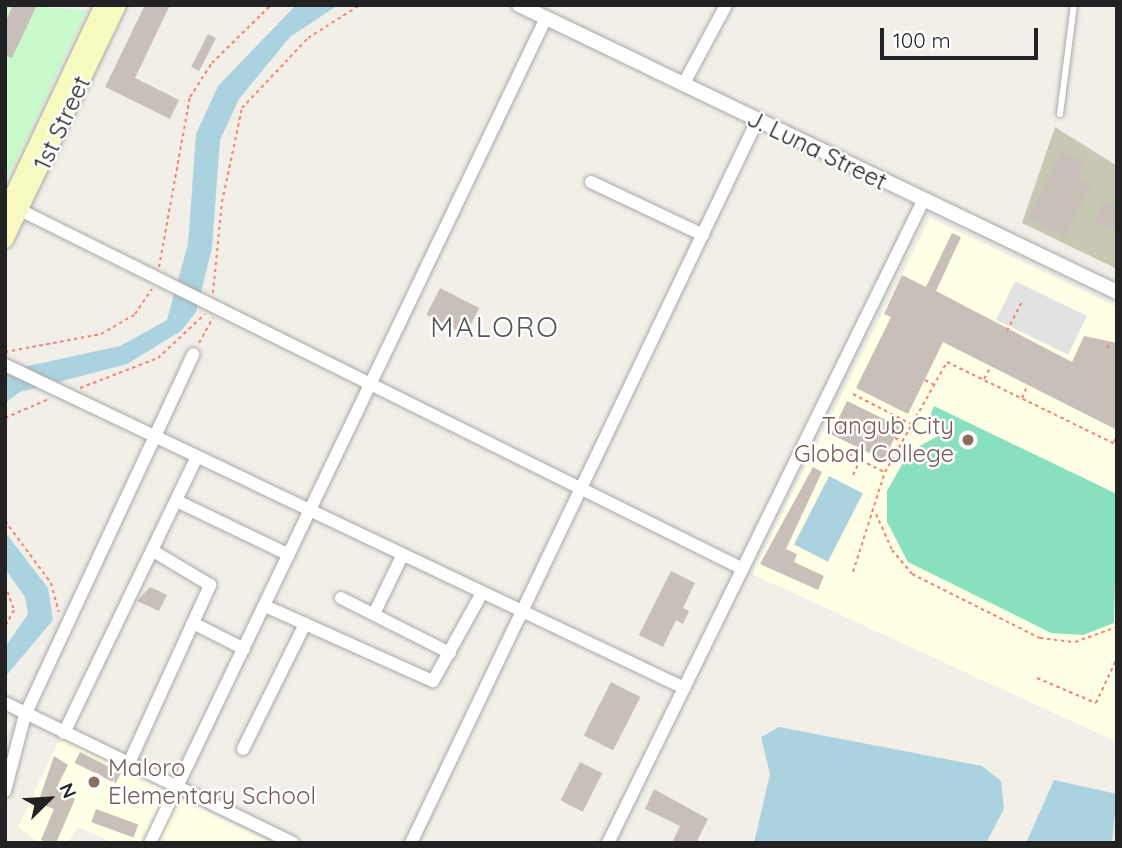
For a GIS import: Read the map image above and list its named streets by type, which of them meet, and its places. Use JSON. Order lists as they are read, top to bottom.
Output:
{
  "streets": {
    "main road": ["1st Street"],
    "street": ["J. Luna Street"]
  },
  "districts": ["MALORO"],
  "places": ["Tangub City Global College", "Maloro Elementary School"],
  "scale_bar": "100 m",
  "north": "top right"
}
